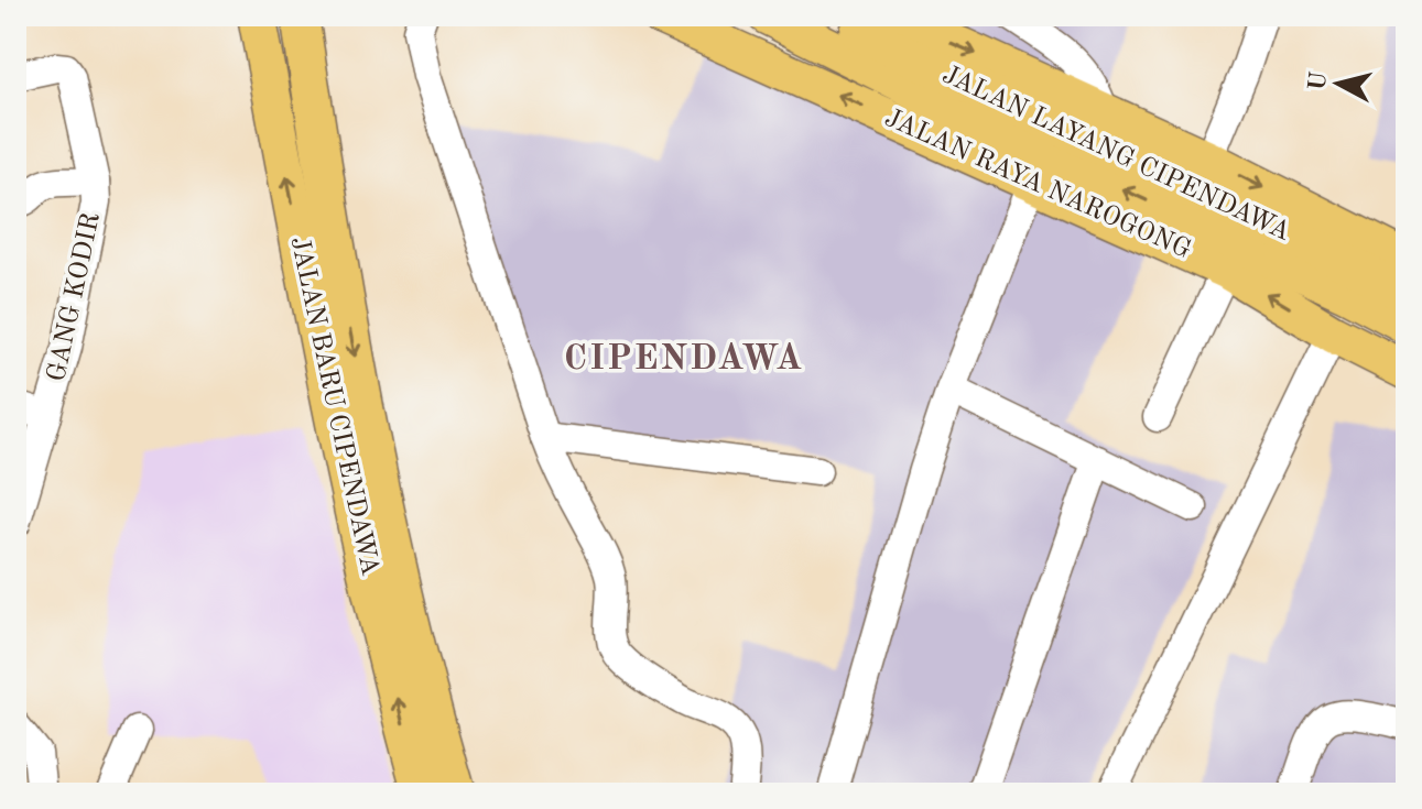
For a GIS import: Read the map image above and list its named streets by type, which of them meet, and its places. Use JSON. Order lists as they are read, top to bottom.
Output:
{
  "streets": {
    "main road": ["JALAN LAYANG CIPENDAWA", "JALAN RAYA NAROGONG", "JALAN BARU CIPENDAWA"],
    "street": ["GANG KODIR"]
  },
  "crossings": [
    ["JALAN LAYANG CIPENDAWA", "JALAN RAYA NAROGONG"]
  ],
  "districts": ["CIPENDAWA"],
  "north": "left"
}
